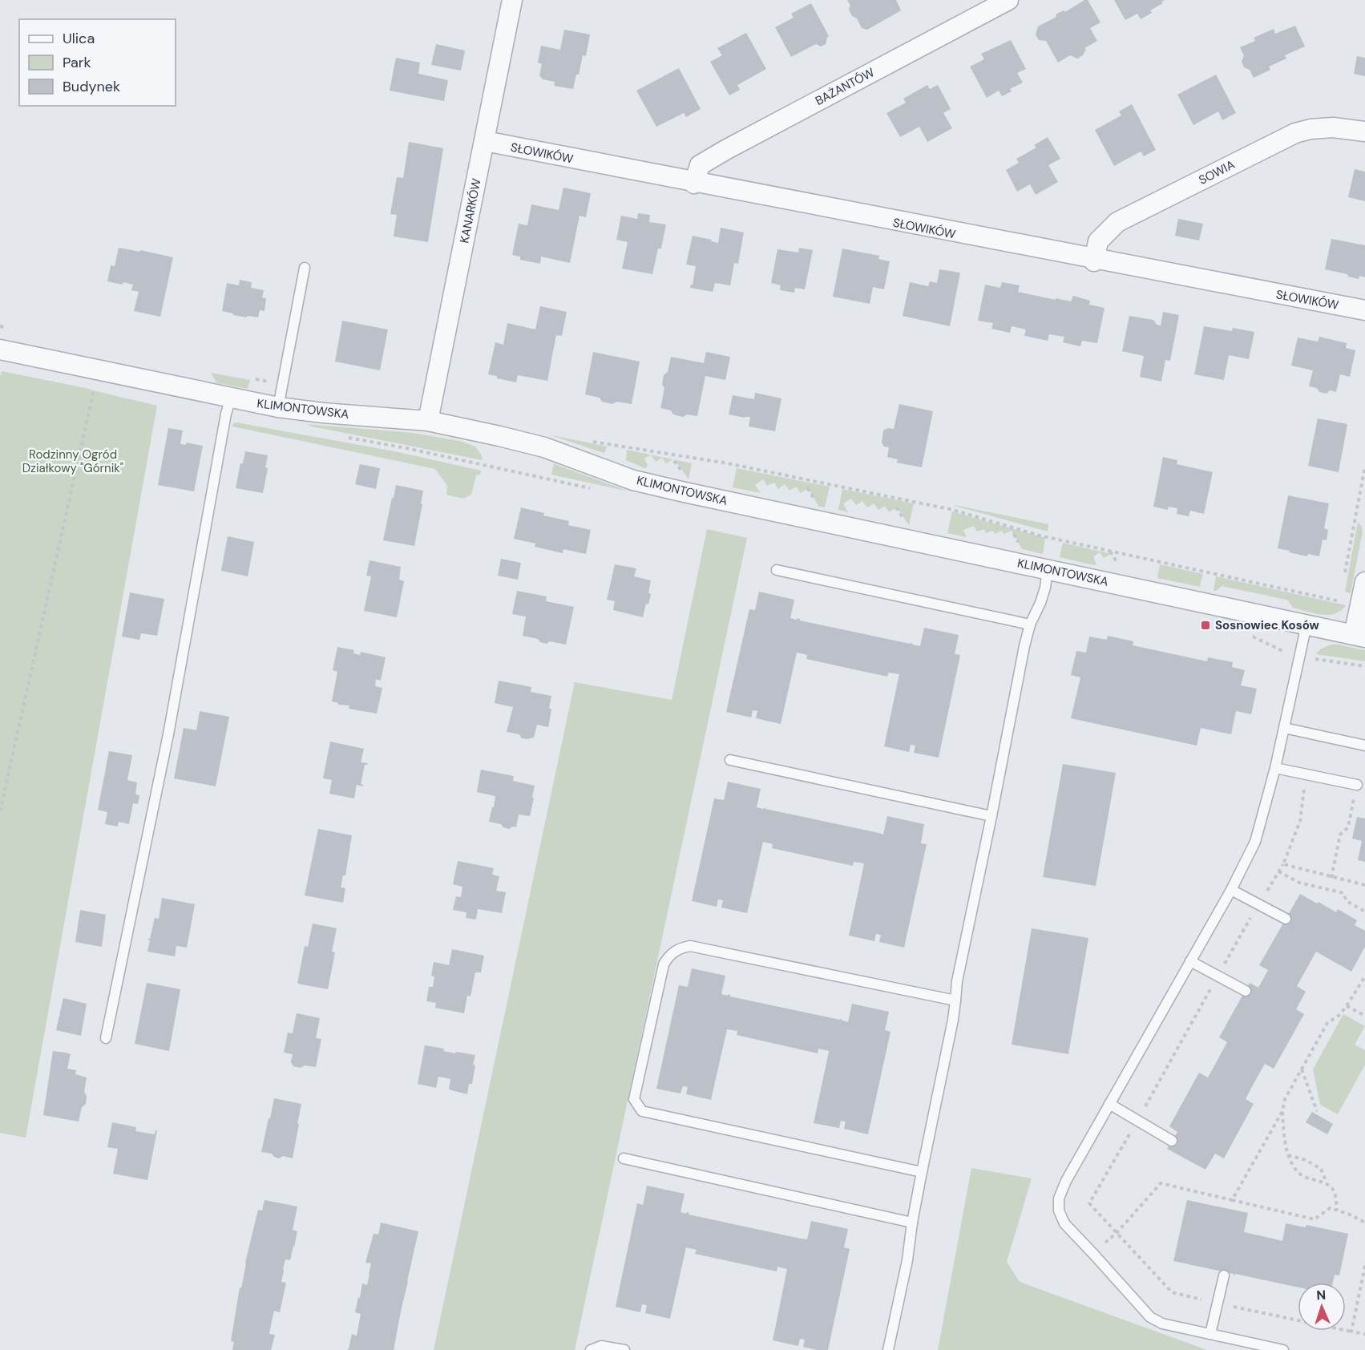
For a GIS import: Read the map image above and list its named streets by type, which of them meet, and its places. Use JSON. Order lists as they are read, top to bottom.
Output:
{
  "streets": {
    "street": [
      "BAŻANTÓW",
      "SŁOWIKÓW",
      "SOWIA",
      "KANARKÓW",
      "KLIMONTOWSKA"
    ]
  },
  "crossings": [
    ["BAŻANTÓW", "SŁOWIKÓW"],
    ["SŁOWIKÓW", "SOWIA"],
    ["SŁOWIKÓW", "KANARKÓW"],
    ["KANARKÓW", "KLIMONTOWSKA"]
  ],
  "parks": ["Rodzinny Ogród Działkowy \"Górnik\""],
  "places": {
    "transit": ["Sosnowiec Kosów"]
  },
  "legend": ["Ulica", "Park", "Budynek"],
  "north": "top"
}
